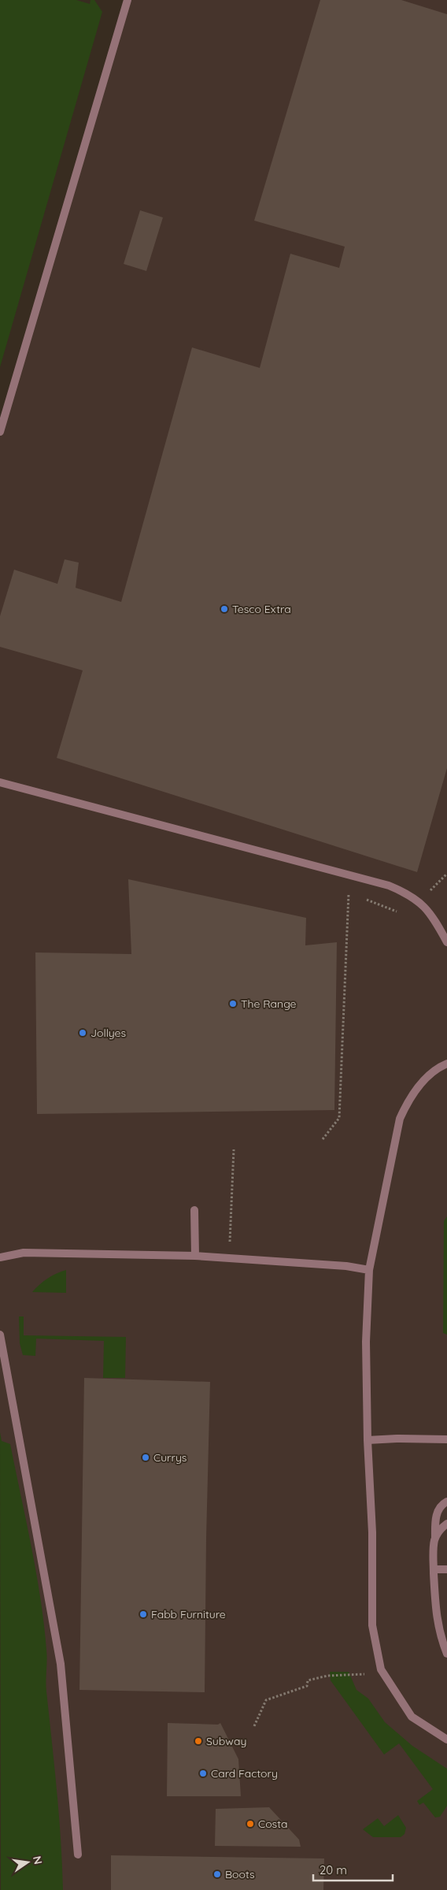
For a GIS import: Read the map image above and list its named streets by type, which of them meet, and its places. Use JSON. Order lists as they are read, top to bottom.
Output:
{
  "places": [
    "Tesco Extra",
    "The Range",
    "Jollyes",
    "Currys",
    "Fabb Furniture",
    "Subway",
    "Card Factory",
    "Costa",
    "Boots"
  ],
  "scale_bar": "20 m",
  "north": "right"
}
